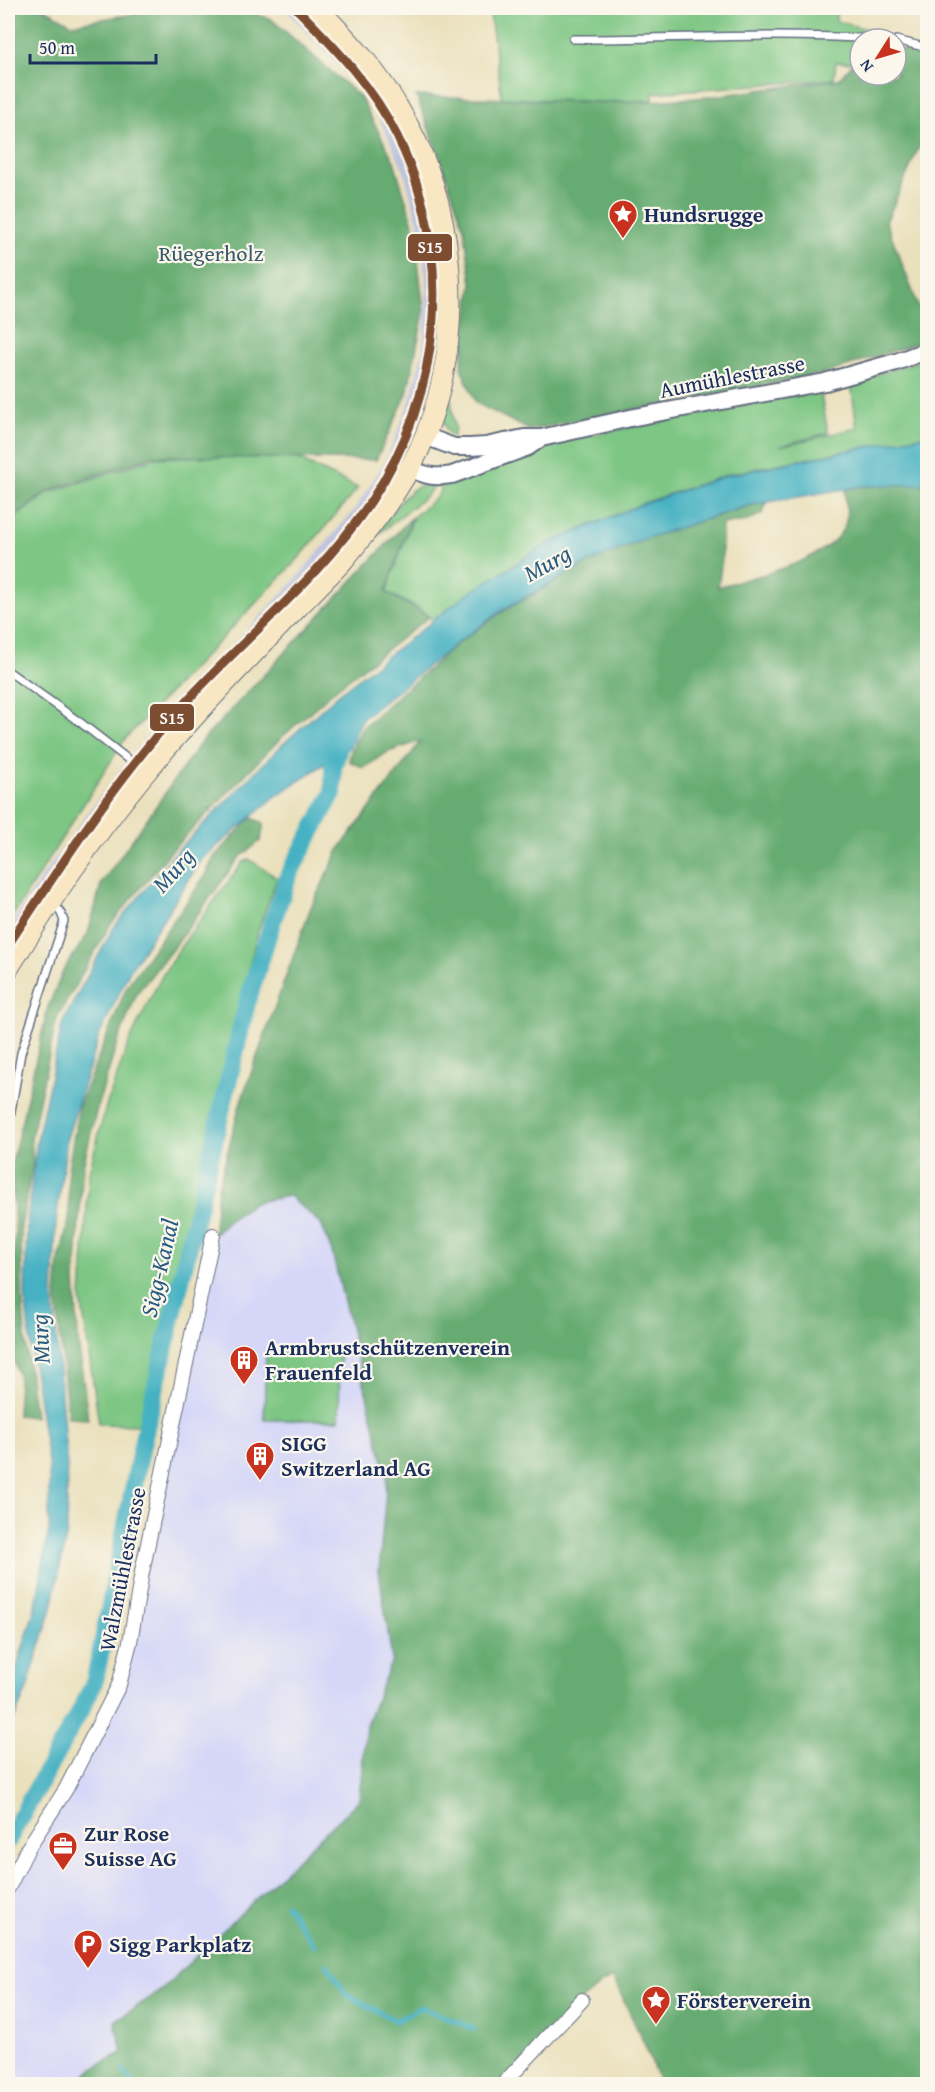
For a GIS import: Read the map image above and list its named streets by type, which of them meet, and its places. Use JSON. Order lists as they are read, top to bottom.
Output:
{
  "streets": {
    "street": ["Aumühlestrasse", "Walzmühlestrasse"]
  },
  "water": ["Murg", "Sigg-Kanal"],
  "parks": ["Rüegerholz"],
  "places": {
    "place": ["Hundsrugge", "Försterverein"],
    "building": ["Armbrustschützenverein Frauenfeld", "SIGG Switzerland AG"],
    "office": ["Zur Rose Suisse AG"],
    "parking": ["Sigg Parkplatz"]
  },
  "lines": ["transit line S15"],
  "scale_bar": "50 m",
  "north": "bottom left"
}
